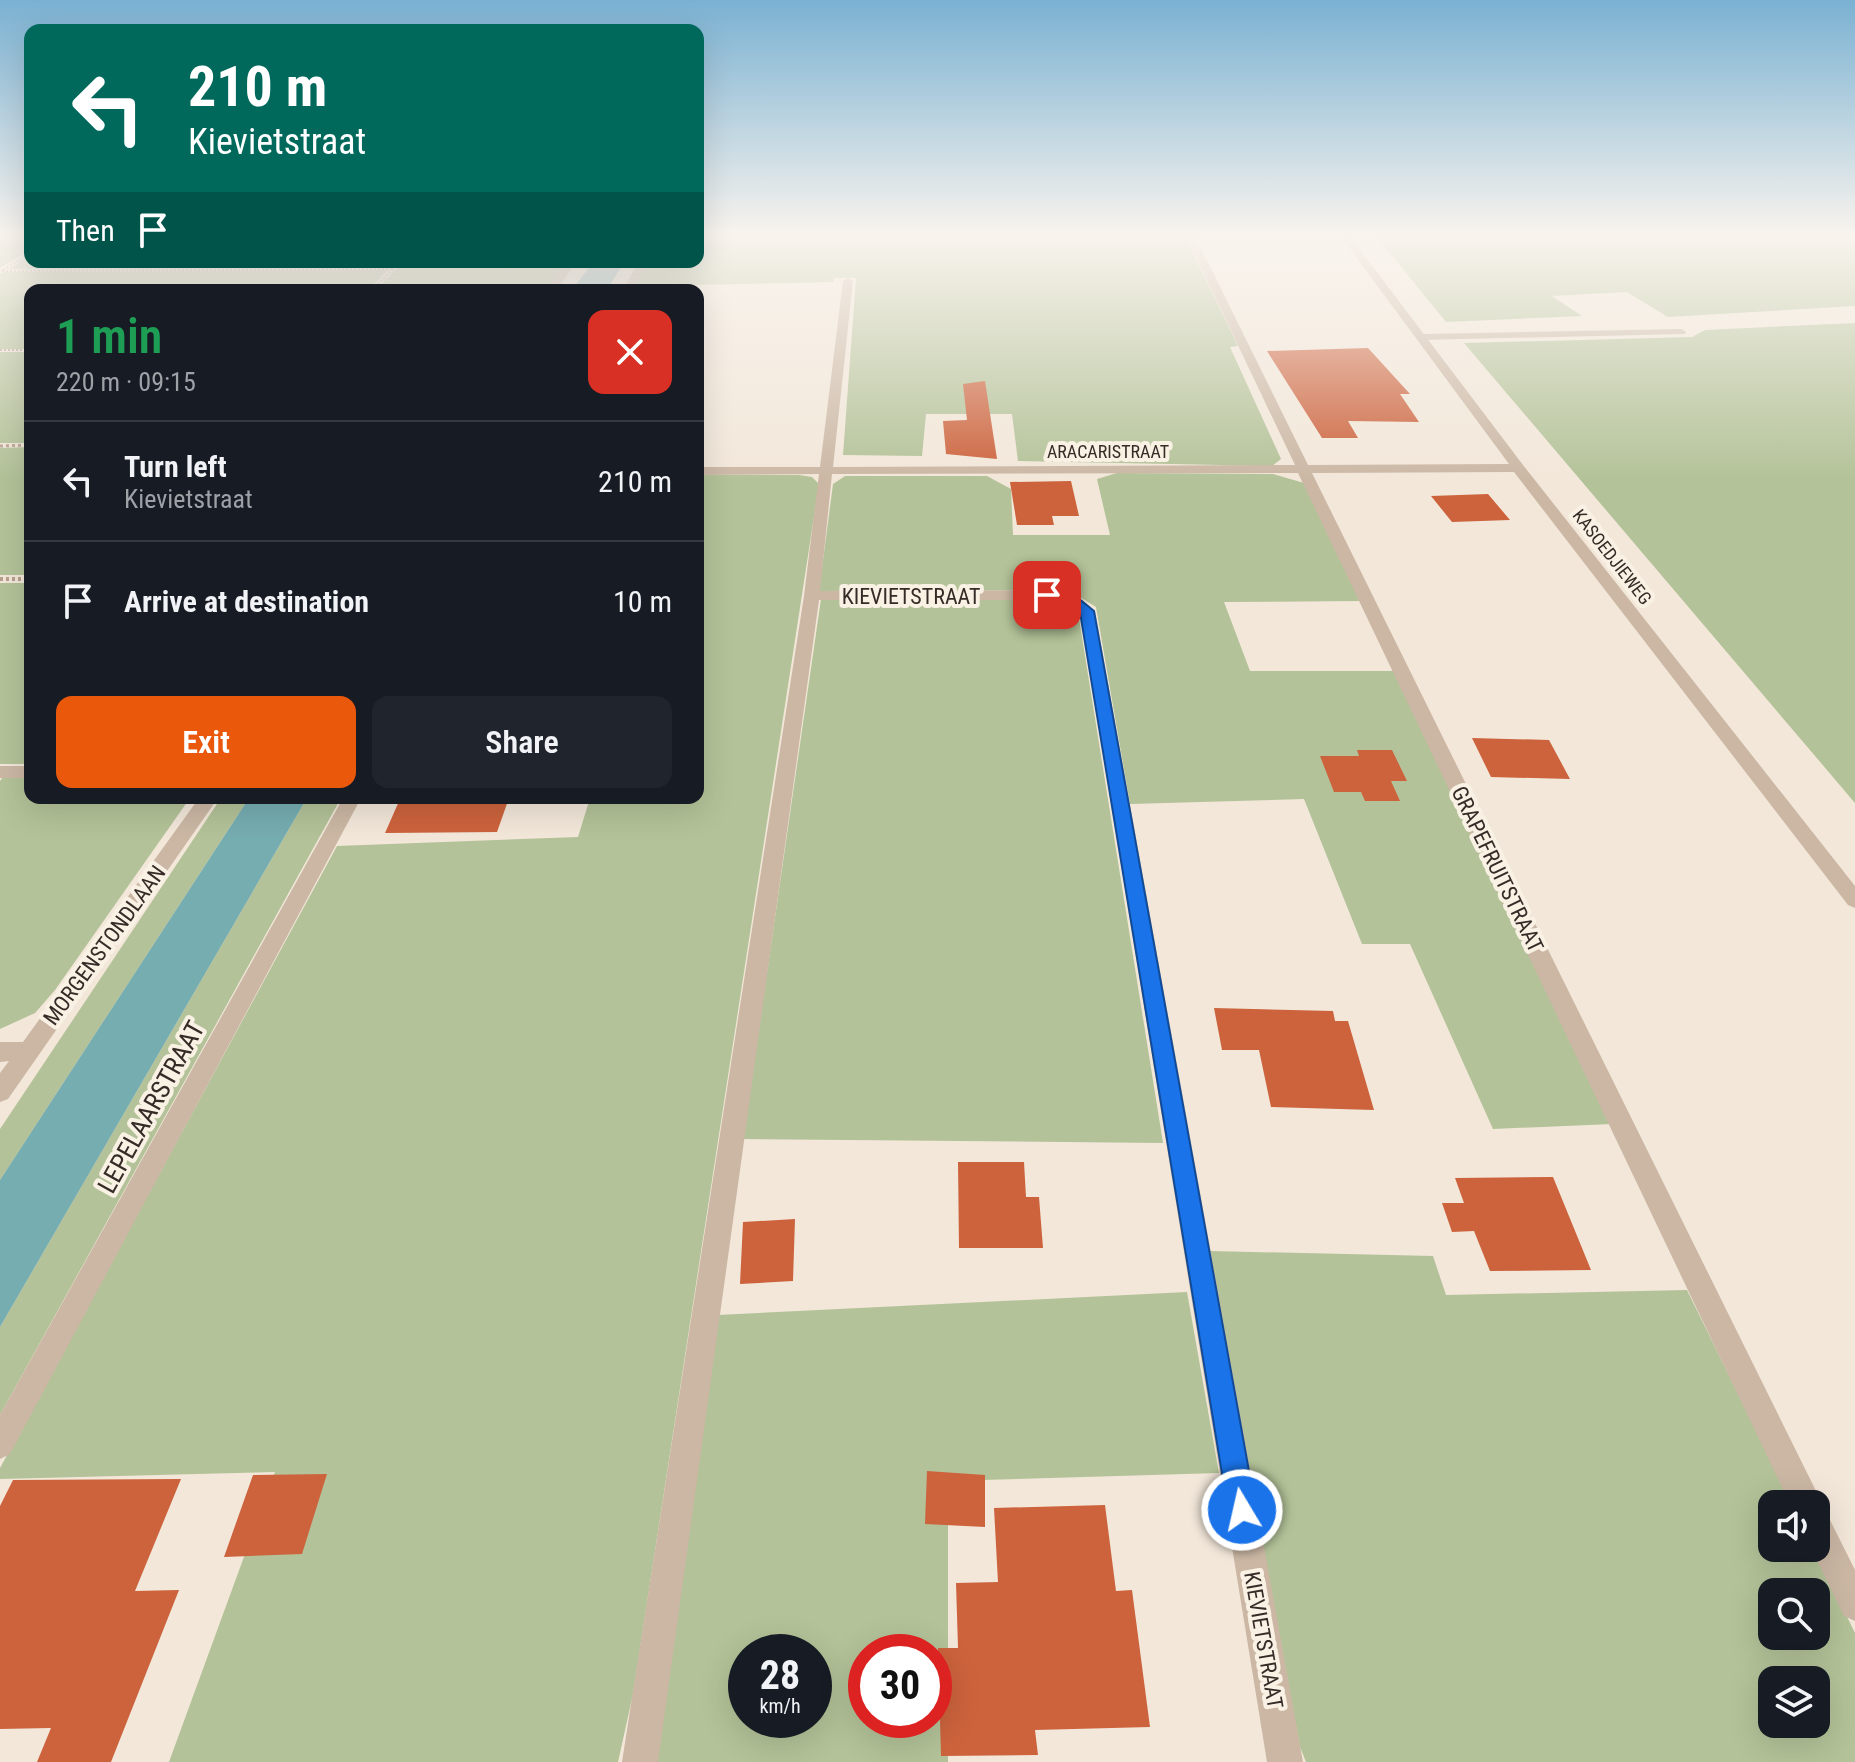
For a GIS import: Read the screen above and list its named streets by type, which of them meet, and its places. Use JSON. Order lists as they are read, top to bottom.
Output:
{
  "streets": {
    "street": [
      "ARACARISTRAAT",
      "KASOEDJIEWEG",
      "KIEVIETSTRAAT",
      "GRAPEFRUITSTRAAT",
      "MORGENSTONDLAAN",
      "LEPELAARSTRAAT"
    ]
  },
  "crossings": [
    ["ARACARISTRAAT", "KASOEDJIEWEG"],
    ["ARACARISTRAAT", "GRAPEFRUITSTRAAT"]
  ],
  "page": {
    "turn": ["210 m", "Kievietstraat"],
    "then": "Then",
    "heading": ["1 min", "220 m · 09:15"],
    "list": [
      {
        "name": "Turn left",
        "note": "Kievietstraat",
        "value": "210 m"
      },
      {
        "name": "Arrive at destination",
        "value": "10 m"
      }
    ],
    "buttons": ["Exit", "Share"],
    "speed": "28 km/h",
    "limit": "30"
  }
}
